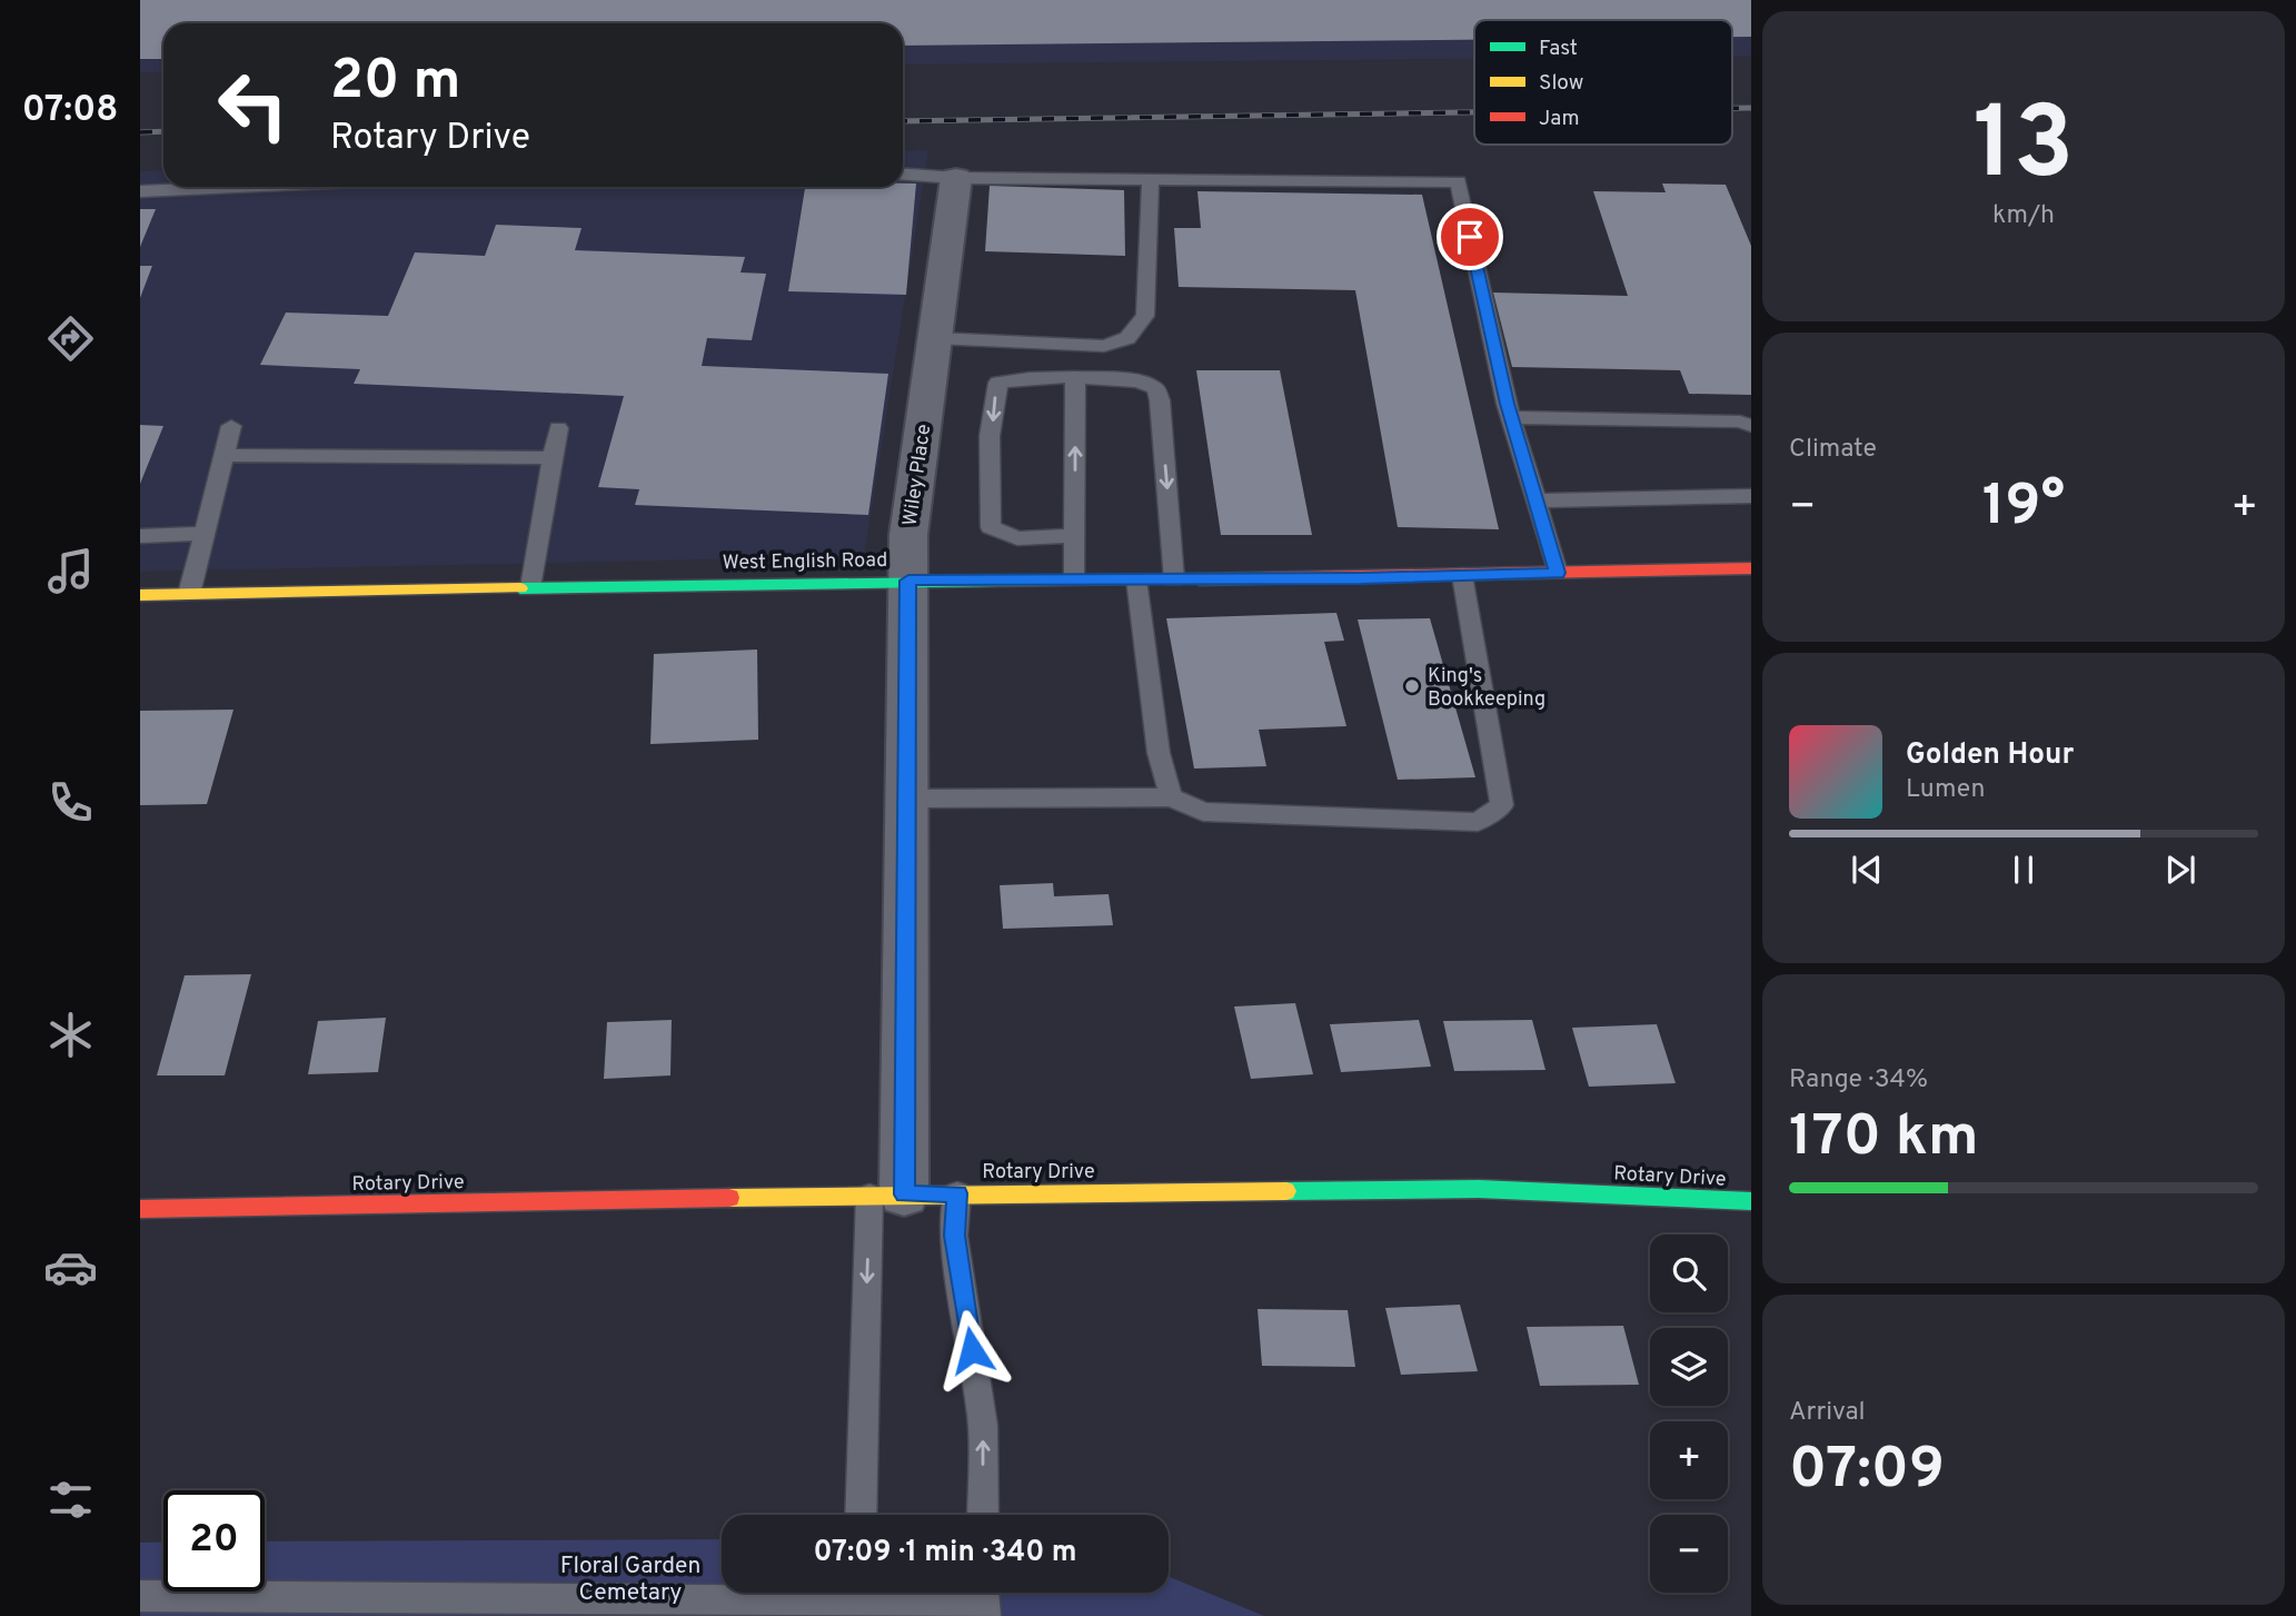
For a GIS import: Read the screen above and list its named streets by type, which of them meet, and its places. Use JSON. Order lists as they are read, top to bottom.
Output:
{
  "streets": {
    "main road": ["West English Road", "Rotary Drive"],
    "street": ["Wiley Place"]
  },
  "crossings": [
    ["Wiley Place", "West English Road"],
    ["Wiley Place", "Rotary Drive"]
  ],
  "parks": ["Floral Garden Cemetary"],
  "places": ["King's Bookkeeping"],
  "legend": ["Fast", "Slow", "Jam"],
  "page": {
    "tabs": "07:08",
    "tile": [
      ["13", "km/h"],
      "Climate",
      ["Range · 34%", "170 km"],
      ["Arrival", "07:09"]
    ],
    "turn": ["20 m", "Rotary Drive"],
    "heat": ["−", "19°", "+"],
    "song": ["Golden Hour", "Lumen"],
    "map_buttons": ["+", "−"],
    "limit": "20",
    "trip": "07:09 · 1 min · 340 m"
  }
}
